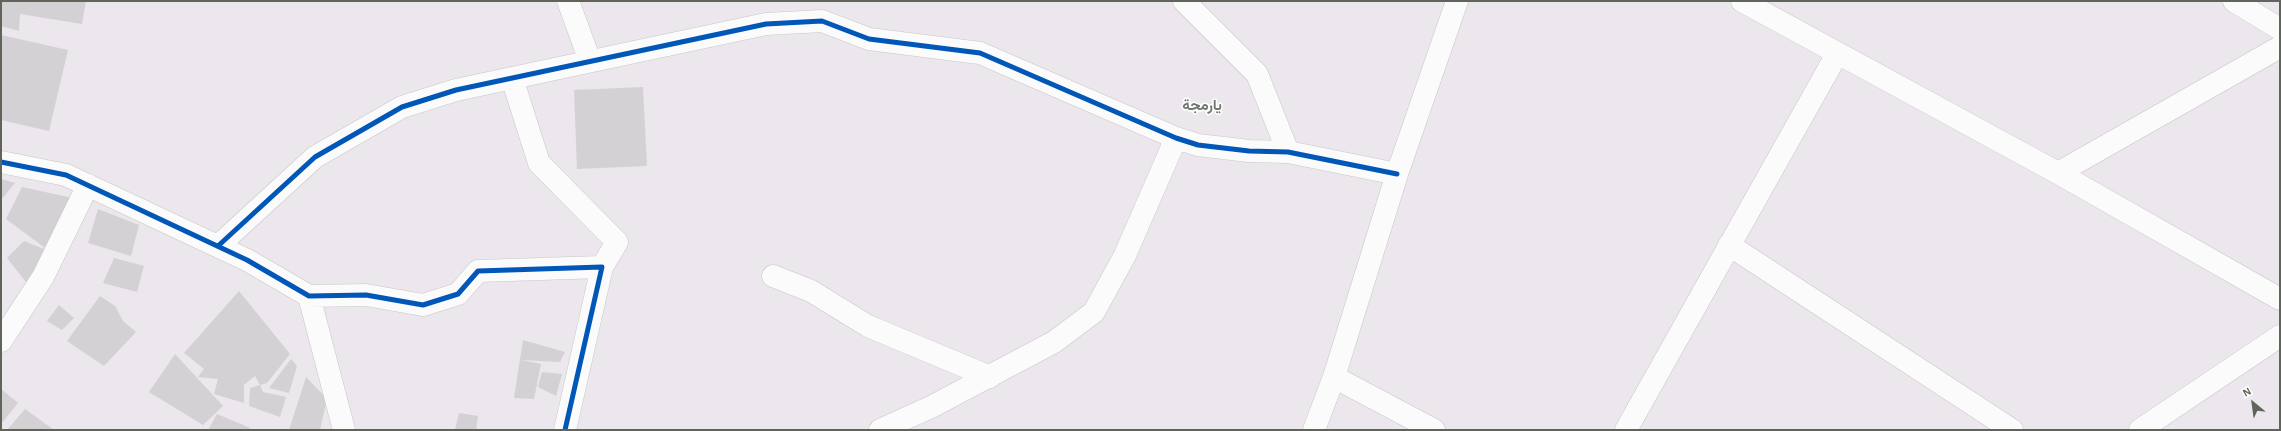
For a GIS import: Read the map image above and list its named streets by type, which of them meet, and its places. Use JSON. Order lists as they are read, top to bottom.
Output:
{
  "districts": ["يارمجة"],
  "north": "top left"
}
